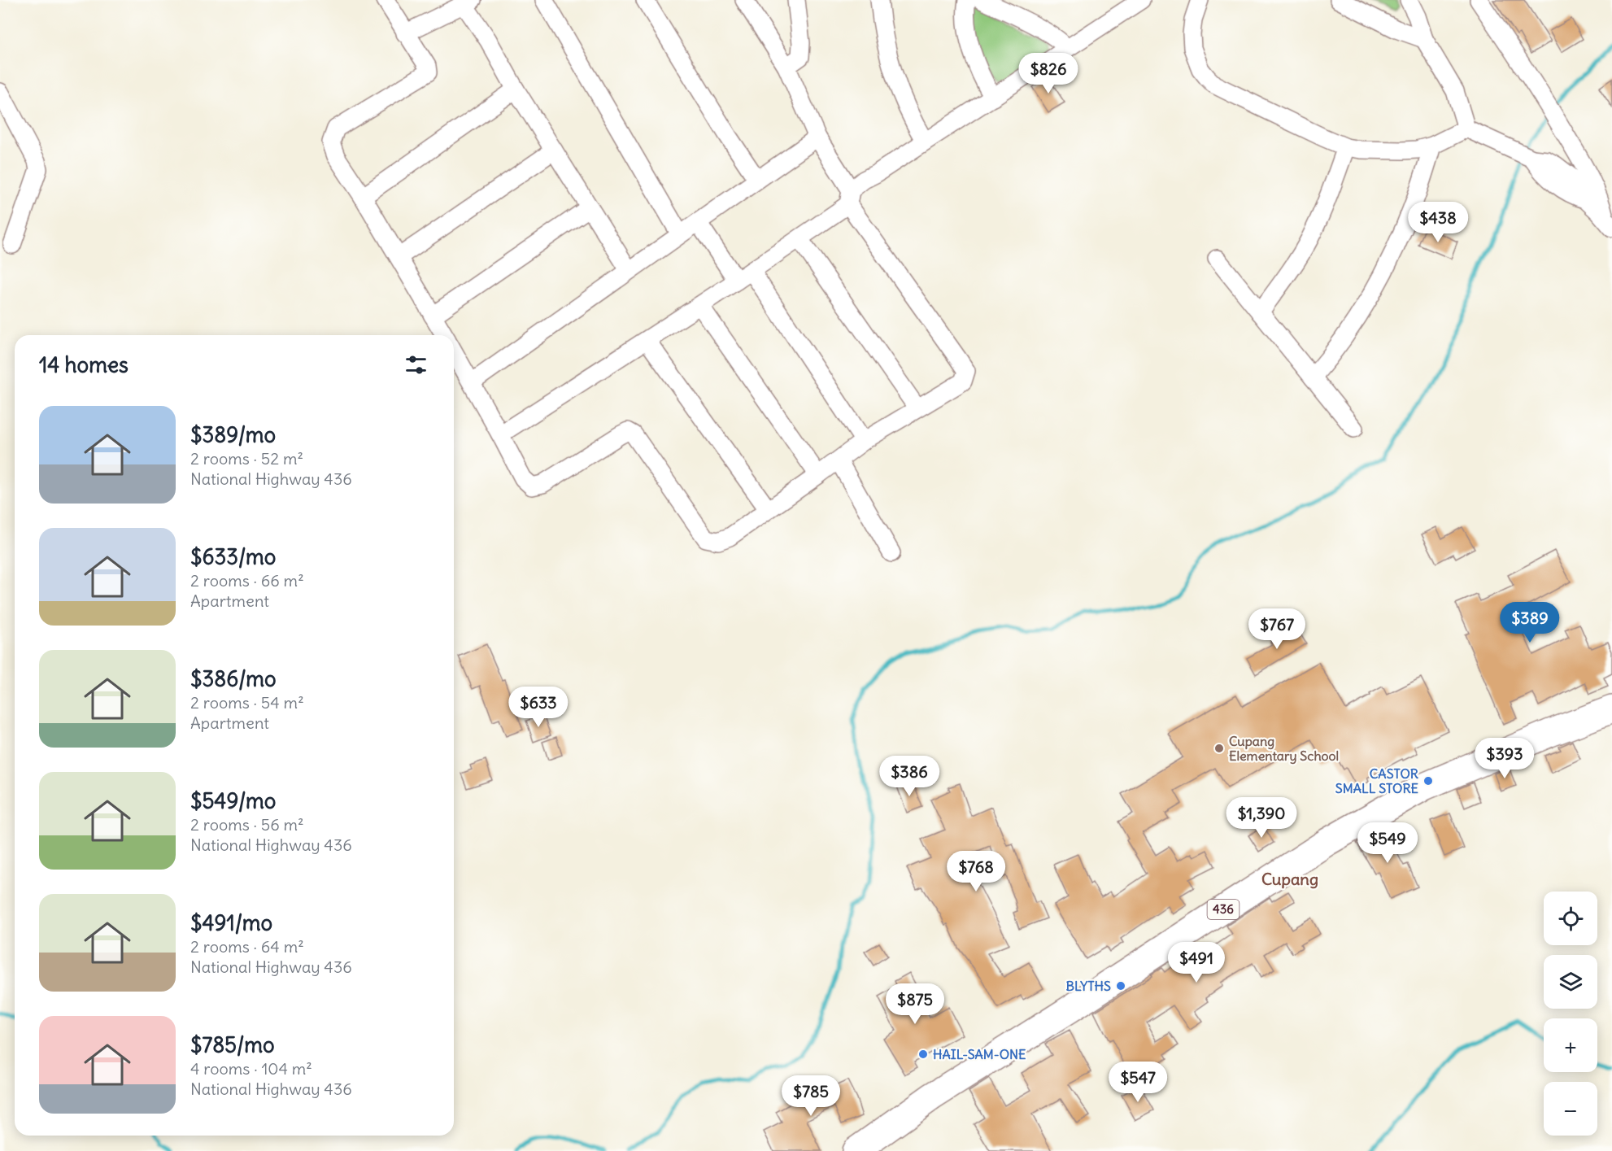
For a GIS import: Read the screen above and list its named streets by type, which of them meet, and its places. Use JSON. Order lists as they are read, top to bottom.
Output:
{
  "streets": {
    "main road": ["436"]
  },
  "districts": ["Cupang"],
  "places": [
    "Cupang Elementary School",
    "CASTOR SMALL STORE",
    "BLYTHS",
    "HAIL-SAM-ONE"
  ],
  "page": {
    "price": [
      "$826",
      "$438",
      "$389",
      "$767",
      "$633",
      "$393",
      "$386",
      "$1,390",
      "$549",
      "$768",
      "$491",
      "$875",
      "$547",
      "$785"
    ],
    "heading": "14 homes",
    "list": [
      {
        "name": "$389/mo",
        "note": "2 rooms · 52 m² · National Highway 436"
      },
      {
        "name": "$633/mo",
        "note": "2 rooms · 66 m² · Apartment"
      },
      {
        "name": "$386/mo",
        "note": "2 rooms · 54 m² · Apartment"
      },
      {
        "name": "$549/mo",
        "note": "2 rooms · 56 m² · National Highway 436"
      },
      {
        "name": "$491/mo",
        "note": "2 rooms · 64 m² · National Highway 436"
      },
      {
        "name": "$785/mo",
        "note": "4 rooms · 104 m² · National Highway 436"
      }
    ],
    "map_buttons": ["+", "−"]
  }
}
